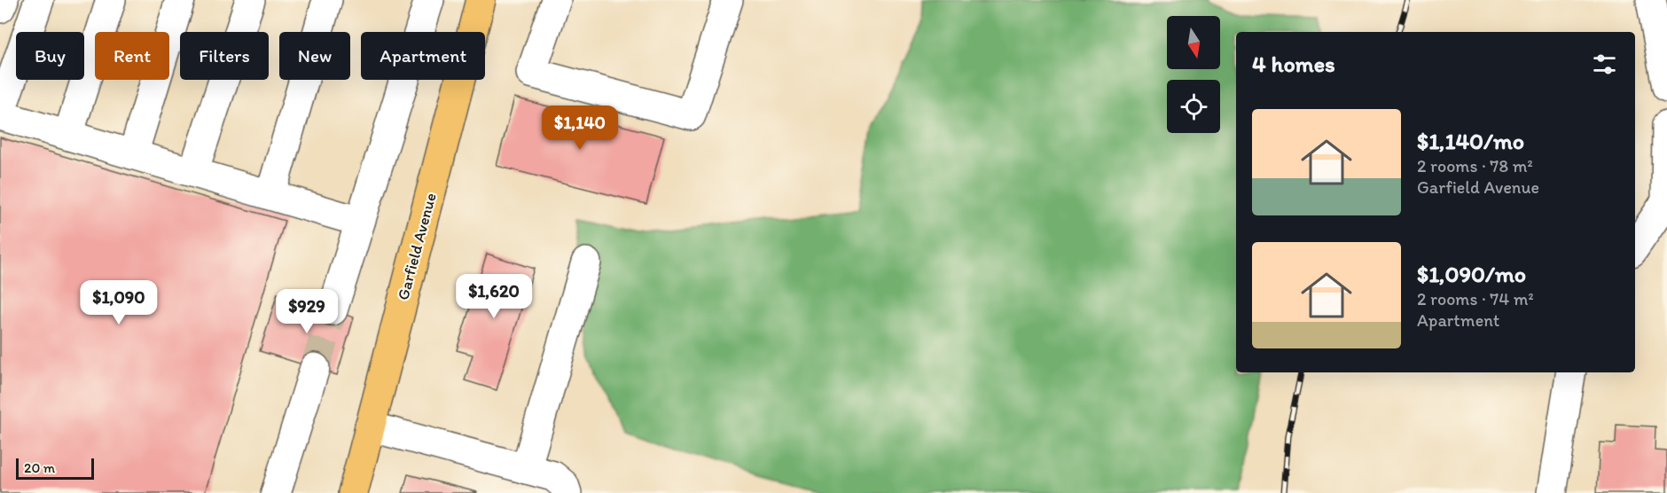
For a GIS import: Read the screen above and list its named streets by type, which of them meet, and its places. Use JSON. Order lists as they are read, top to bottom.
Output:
{
  "streets": {
    "main road": ["Garfield Avenue"]
  },
  "scale_bar": "20 m",
  "north": "bottom",
  "page": {
    "chip": [
      "Buy",
      "Rent",
      "Filters",
      "New",
      "Apartment"
    ],
    "heading": "4 homes",
    "list": [
      {
        "name": "$1,140/mo",
        "note": "2 rooms · 78 m² · Garfield Avenue"
      },
      {
        "name": "$1,090/mo",
        "note": "2 rooms · 74 m² · Apartment"
      }
    ],
    "price": [
      "$1,140",
      "$1,620",
      "$1,090",
      "$929"
    ],
    "scale": "20 m"
  }
}
